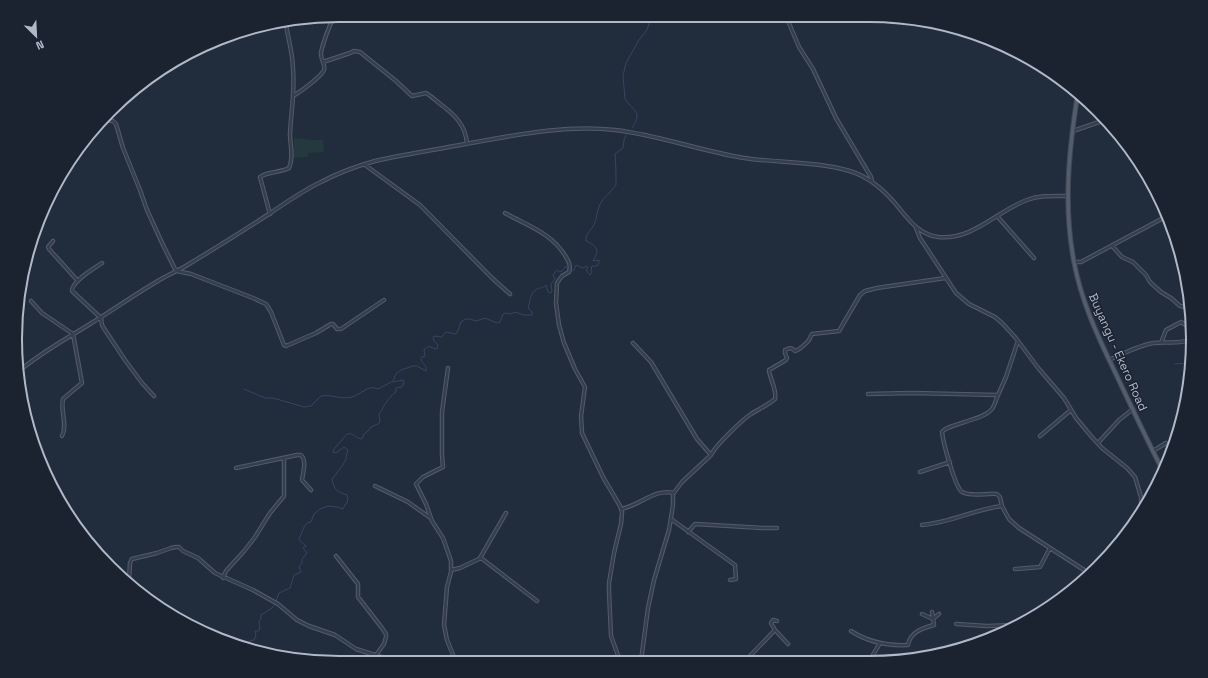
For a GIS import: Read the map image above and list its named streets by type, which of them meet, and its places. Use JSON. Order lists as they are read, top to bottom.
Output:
{
  "streets": {
    "main road": ["Buyangu - Ekero Road"]
  },
  "north": "bottom right"
}
